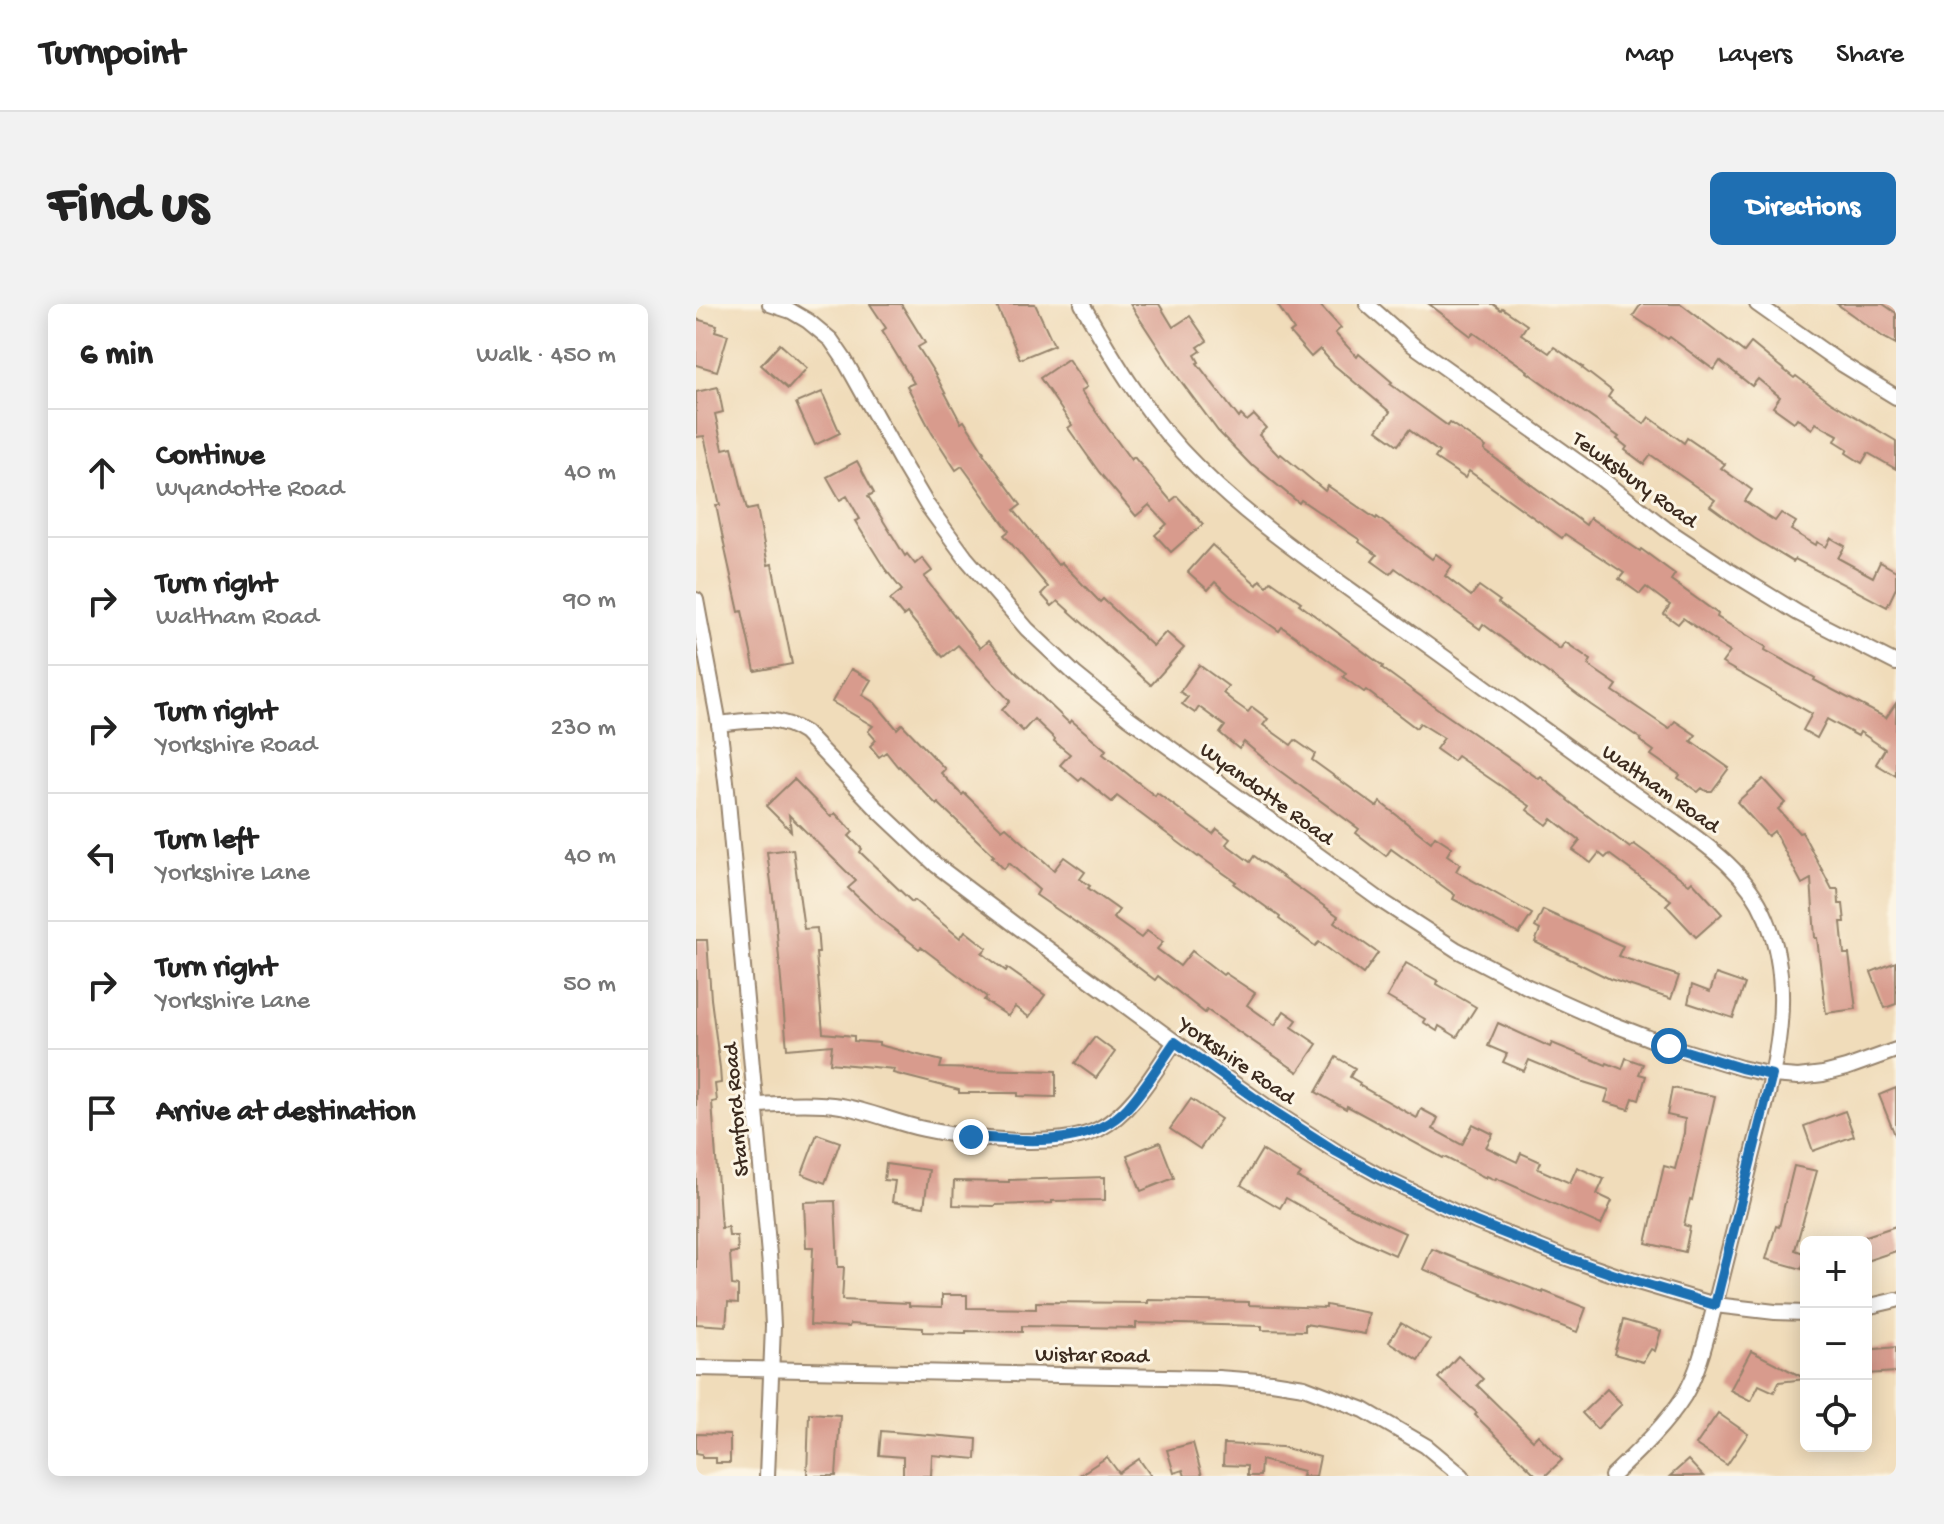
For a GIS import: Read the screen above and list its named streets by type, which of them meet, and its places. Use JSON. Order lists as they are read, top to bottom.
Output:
{
  "streets": {
    "street": [
      "Tewksbury Road",
      "Waltham Road",
      "Wyandotte Road",
      "Yorkshire Road",
      "Stanford Road",
      "Wistar Road"
    ]
  },
  "crossings": [
    ["Waltham Road", "Wyandotte Road"],
    ["Waltham Road", "Yorkshire Road"],
    ["Yorkshire Road", "Stanford Road"],
    ["Stanford Road", "Wistar Road"]
  ],
  "page": {
    "header": "Turnpoint",
    "nav": ["Map", "Layers", "Share"],
    "buttons": "Directions",
    "title": "Find us",
    "heading": ["6 min", "Walk · 450 m"],
    "list": [
      ["Continue", "Wyandotte Road", "40 m"],
      ["Turn right", "Waltham Road", "90 m"],
      ["Turn right", "Yorkshire Road", "230 m"],
      ["Turn left", "Yorkshire Lane", "40 m"],
      ["Turn right", "Yorkshire Lane", "50 m"],
      "Arrive at destination"
    ],
    "map_buttons": ["+", "−"]
  }
}
